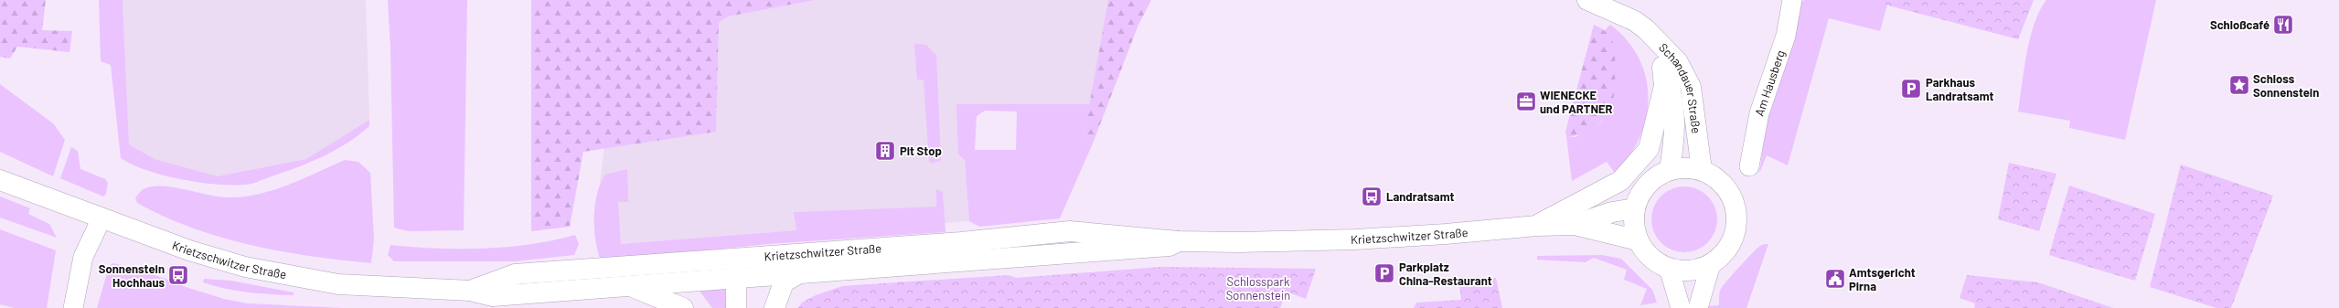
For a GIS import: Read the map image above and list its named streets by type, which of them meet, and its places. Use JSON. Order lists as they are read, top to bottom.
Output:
{
  "streets": {
    "main road": ["Schandauer Straße", "Krietzschwitzer Straße"],
    "street": ["Am Hausberg"]
  },
  "crossings": [
    ["Schandauer Straße", "Krietzschwitzer Straße"]
  ],
  "parks": ["Schlosspark Sonnenstein"],
  "places": {
    "restaurant": ["Schloßcafé"],
    "place": ["Schloss Sonnenstein"],
    "parking": ["Parkhaus Landratsamt", "Parkplatz China-Restaurant"],
    "office": ["WIENECKE und PARTNER"],
    "building": ["Pit Stop"],
    "bus stop": ["Landratsamt", "Sonnenstein Hochhaus"],
    "public building": ["Amtsgericht Pirna"]
  }
}
